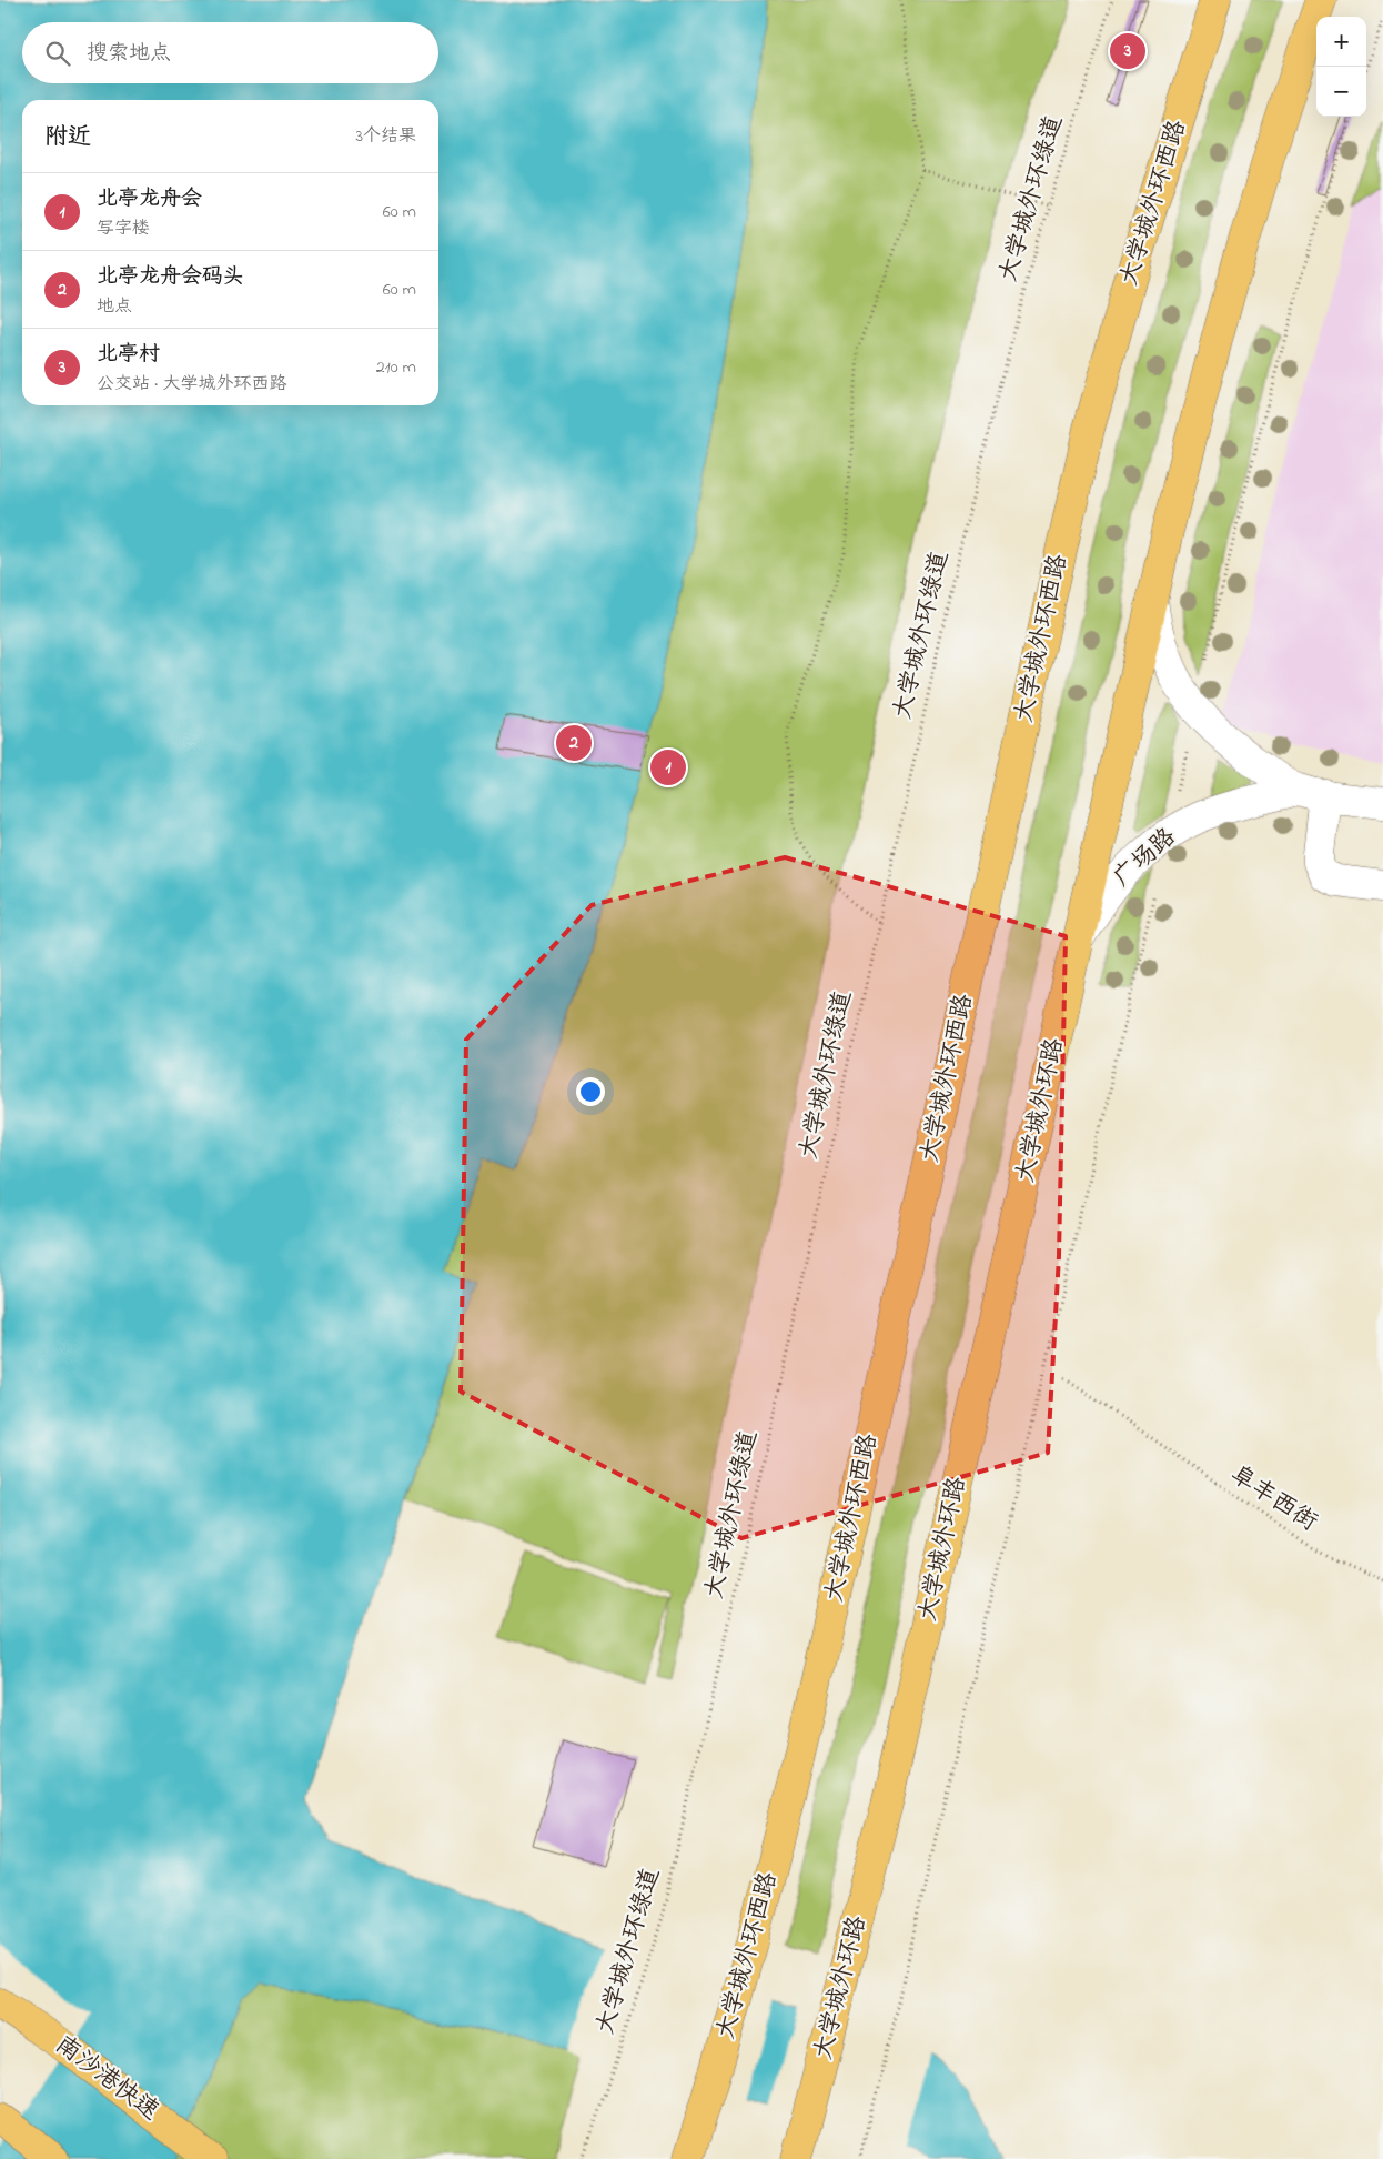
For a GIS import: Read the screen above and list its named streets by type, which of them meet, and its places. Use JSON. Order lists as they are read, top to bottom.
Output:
{
  "streets": {
    "main road": ["大学城外环西路", "大学城外环路", "南沙港快速"],
    "street": ["广场路"],
    "path": ["大学城外环绿道", "阜丰西街"]
  },
  "crossings": [
    ["广场路", "大学城外环路"]
  ],
  "page": {
    "map_buttons": ["+", "−"],
    "search": "搜索地点",
    "pins": ["3", "2", "1"],
    "heading": ["附近", "3个结果"],
    "list": [
      {
        "mark": "1",
        "name": "北亭龙舟会",
        "note": "写字楼",
        "value": "60 m"
      },
      {
        "mark": "2",
        "name": "北亭龙舟会码头",
        "note": "地点",
        "value": "60 m"
      },
      {
        "mark": "3",
        "name": "北亭村",
        "note": "公交站 · 大学城外环西路",
        "value": "210 m"
      }
    ]
  }
}
